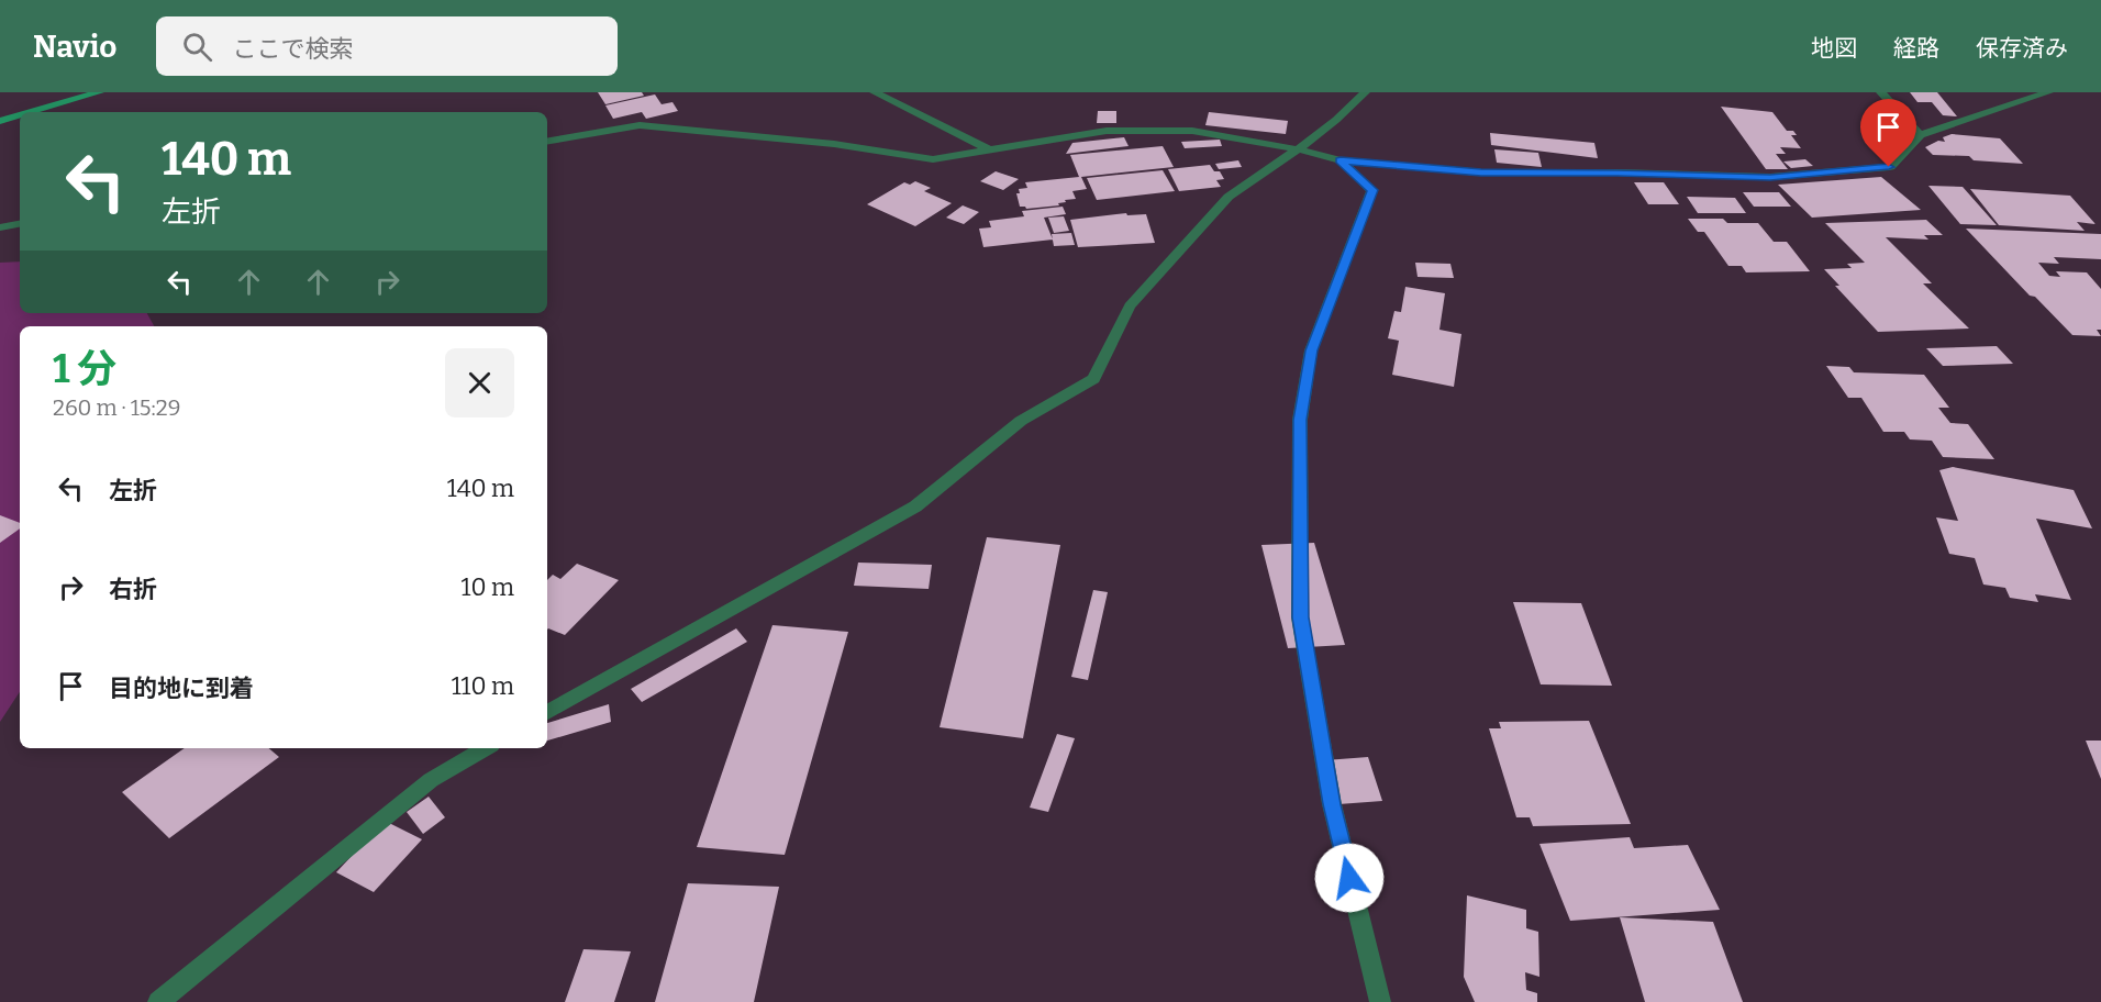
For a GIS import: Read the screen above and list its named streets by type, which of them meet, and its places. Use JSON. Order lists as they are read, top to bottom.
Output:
{
  "page": {
    "header": "Navio",
    "search": "ここで検索",
    "nav": ["地図", "経路", "保存済み"],
    "turn": ["140 m", "左折"],
    "heading": ["1 分", "260 m · 15:29"],
    "list": [
      {
        "name": "左折",
        "value": "140 m"
      },
      {
        "name": "右折",
        "value": "10 m"
      },
      {
        "name": "目的地に到着",
        "value": "110 m"
      }
    ]
  }
}
